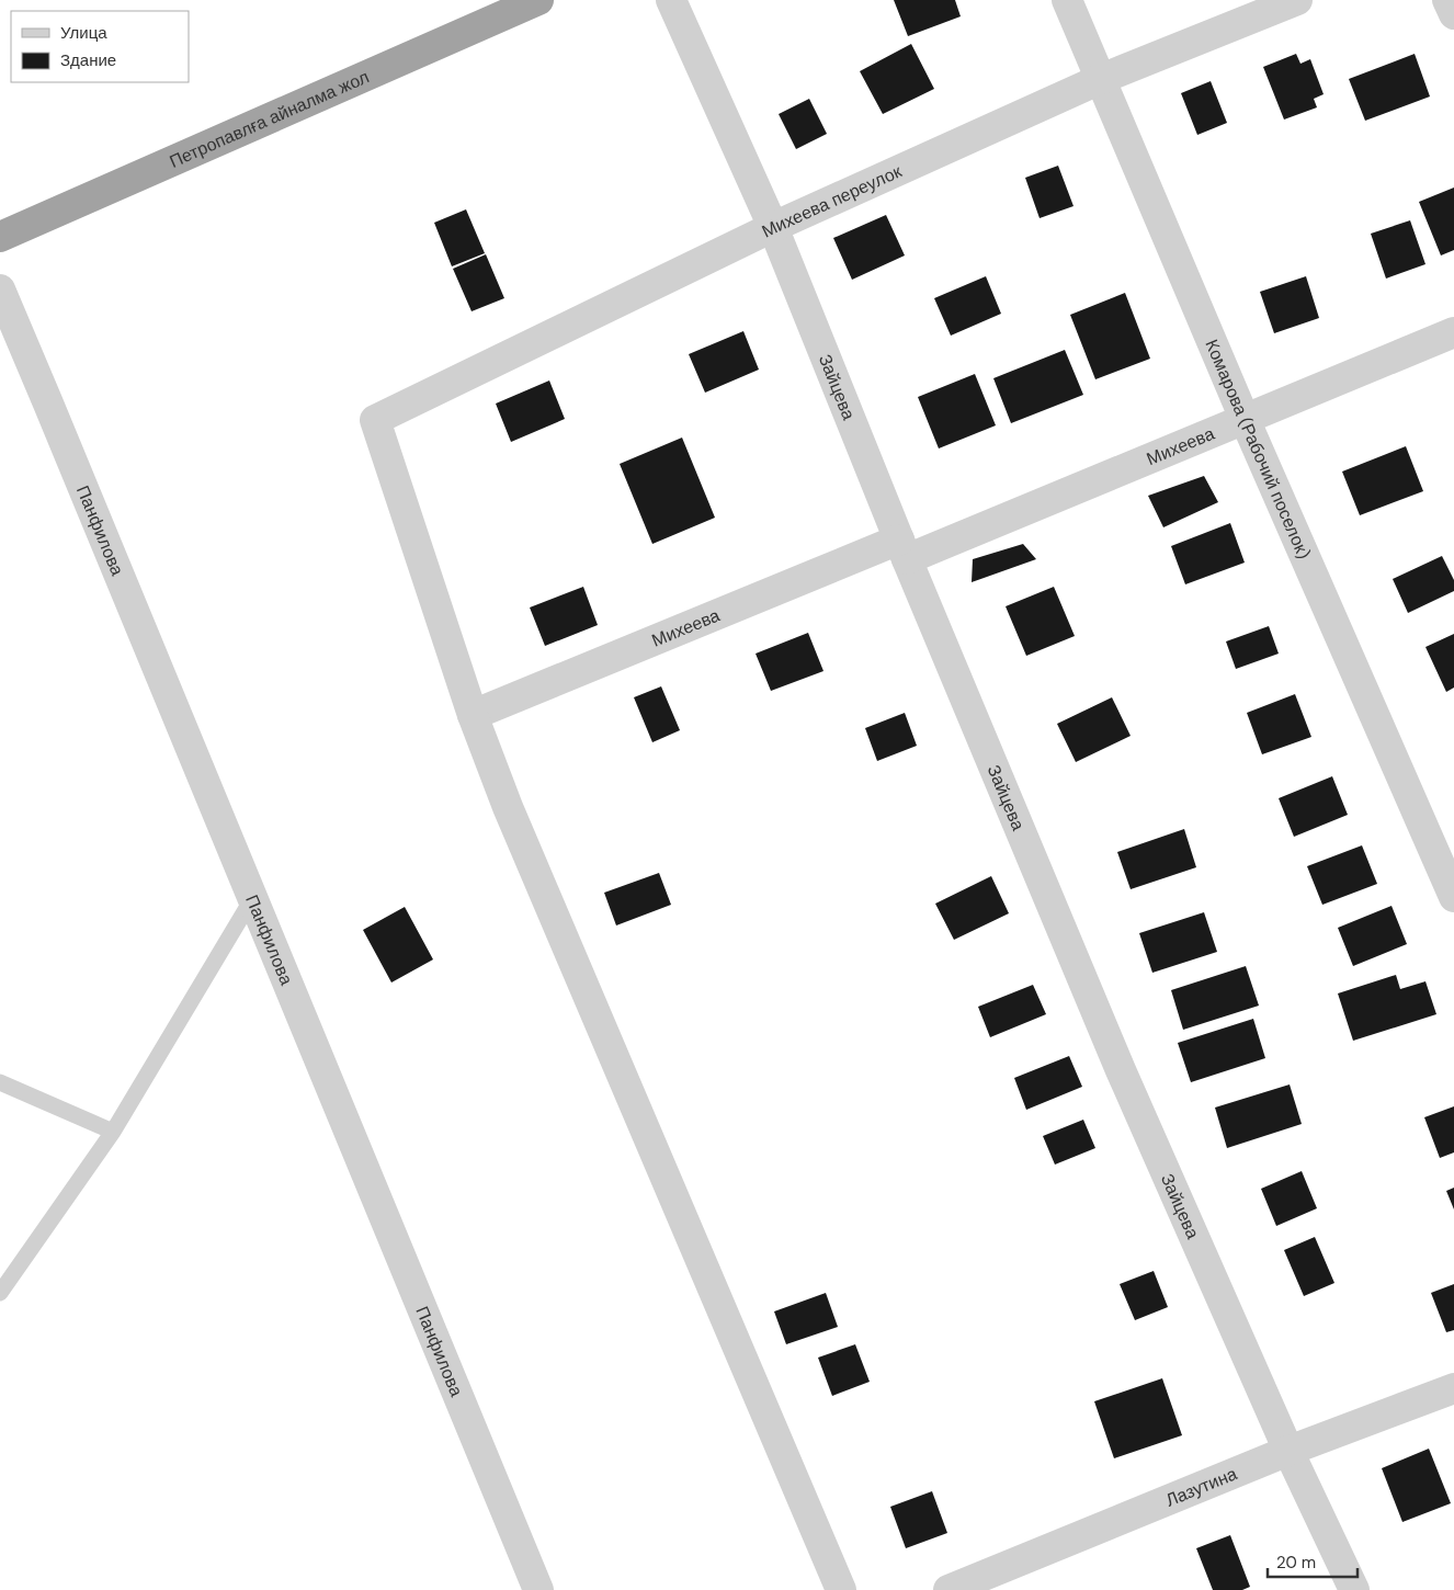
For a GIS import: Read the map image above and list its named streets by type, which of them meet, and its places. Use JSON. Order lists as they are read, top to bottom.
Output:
{
  "streets": {
    "highway": ["Петропавлға айналма жол"],
    "street": [
      "Михеева переулок",
      "Зайцева",
      "Михеева",
      "Комарова (Рабочий поселок)",
      "Панфилова",
      "Лазутина"
    ]
  },
  "crossings": [
    ["Михеева переулок", "Зайцева"],
    ["Михеева переулок", "Михеева"],
    ["Михеева переулок", "Комарова (Рабочий поселок)"],
    ["Зайцева", "Михеева"],
    ["Зайцева", "Лазутина"],
    ["Михеева", "Комарова (Рабочий поселок)"]
  ],
  "legend": ["Улица", "Здание"],
  "scale_bar": "20 m"
}
